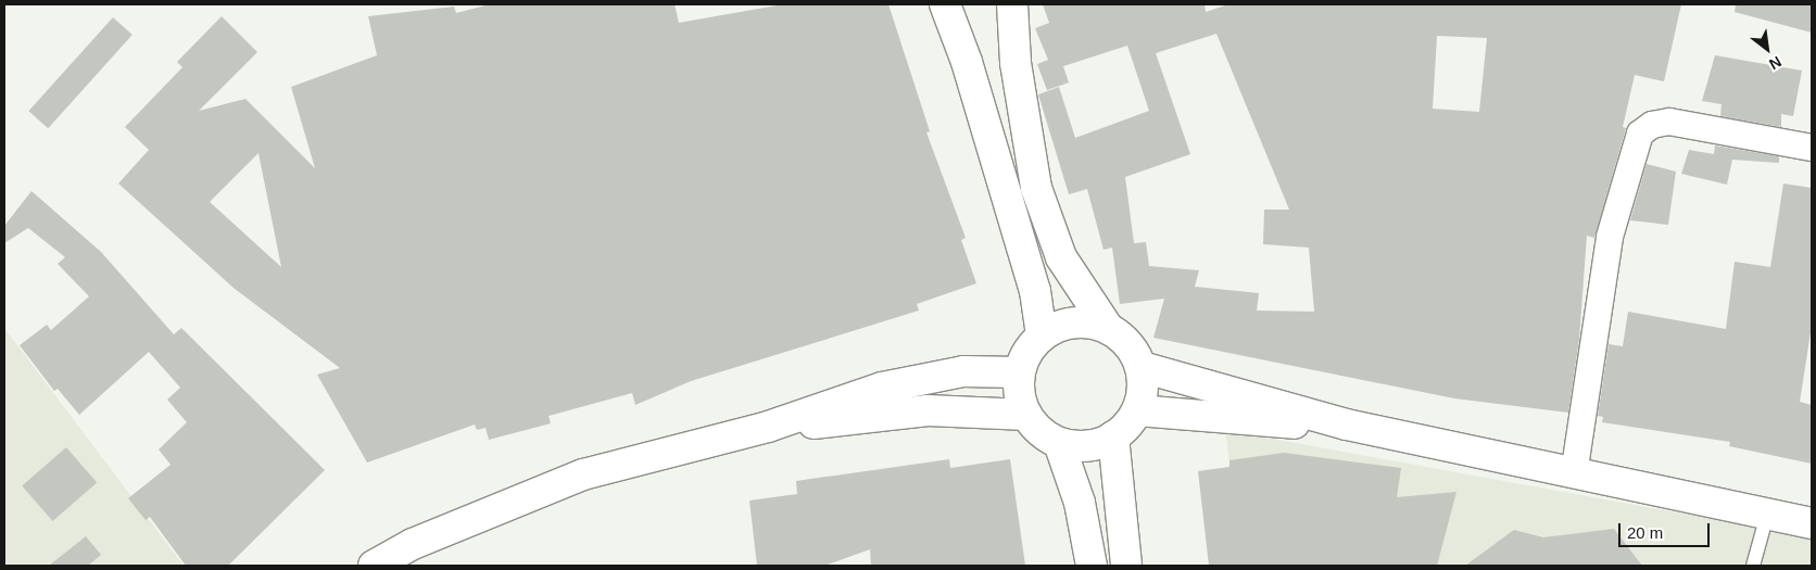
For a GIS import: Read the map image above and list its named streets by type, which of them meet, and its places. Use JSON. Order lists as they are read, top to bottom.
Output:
{
  "scale_bar": "20 m",
  "north": "bottom right"
}
